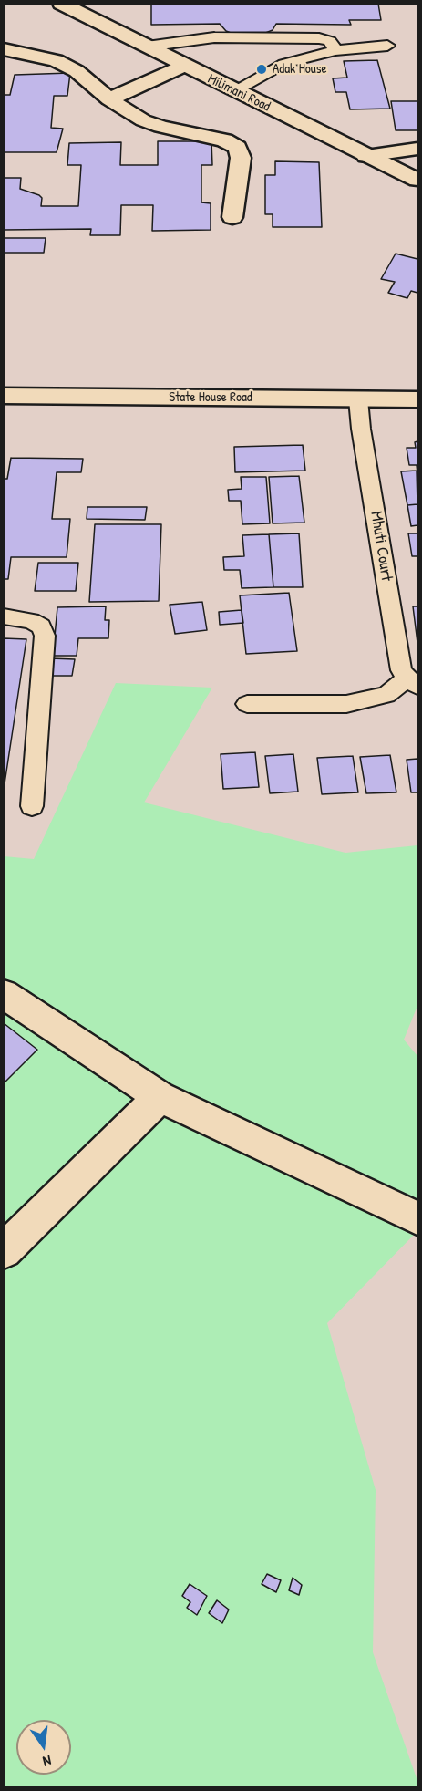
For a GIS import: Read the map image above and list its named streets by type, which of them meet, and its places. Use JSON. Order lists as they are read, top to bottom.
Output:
{
  "streets": {
    "street": ["Milimani Road", "State House Road"],
    "lane": ["Mhuti Court"]
  },
  "crossings": [
    ["State House Road", "Mhuti Court"]
  ],
  "places": ["Adak House"],
  "north": "bottom"
}
